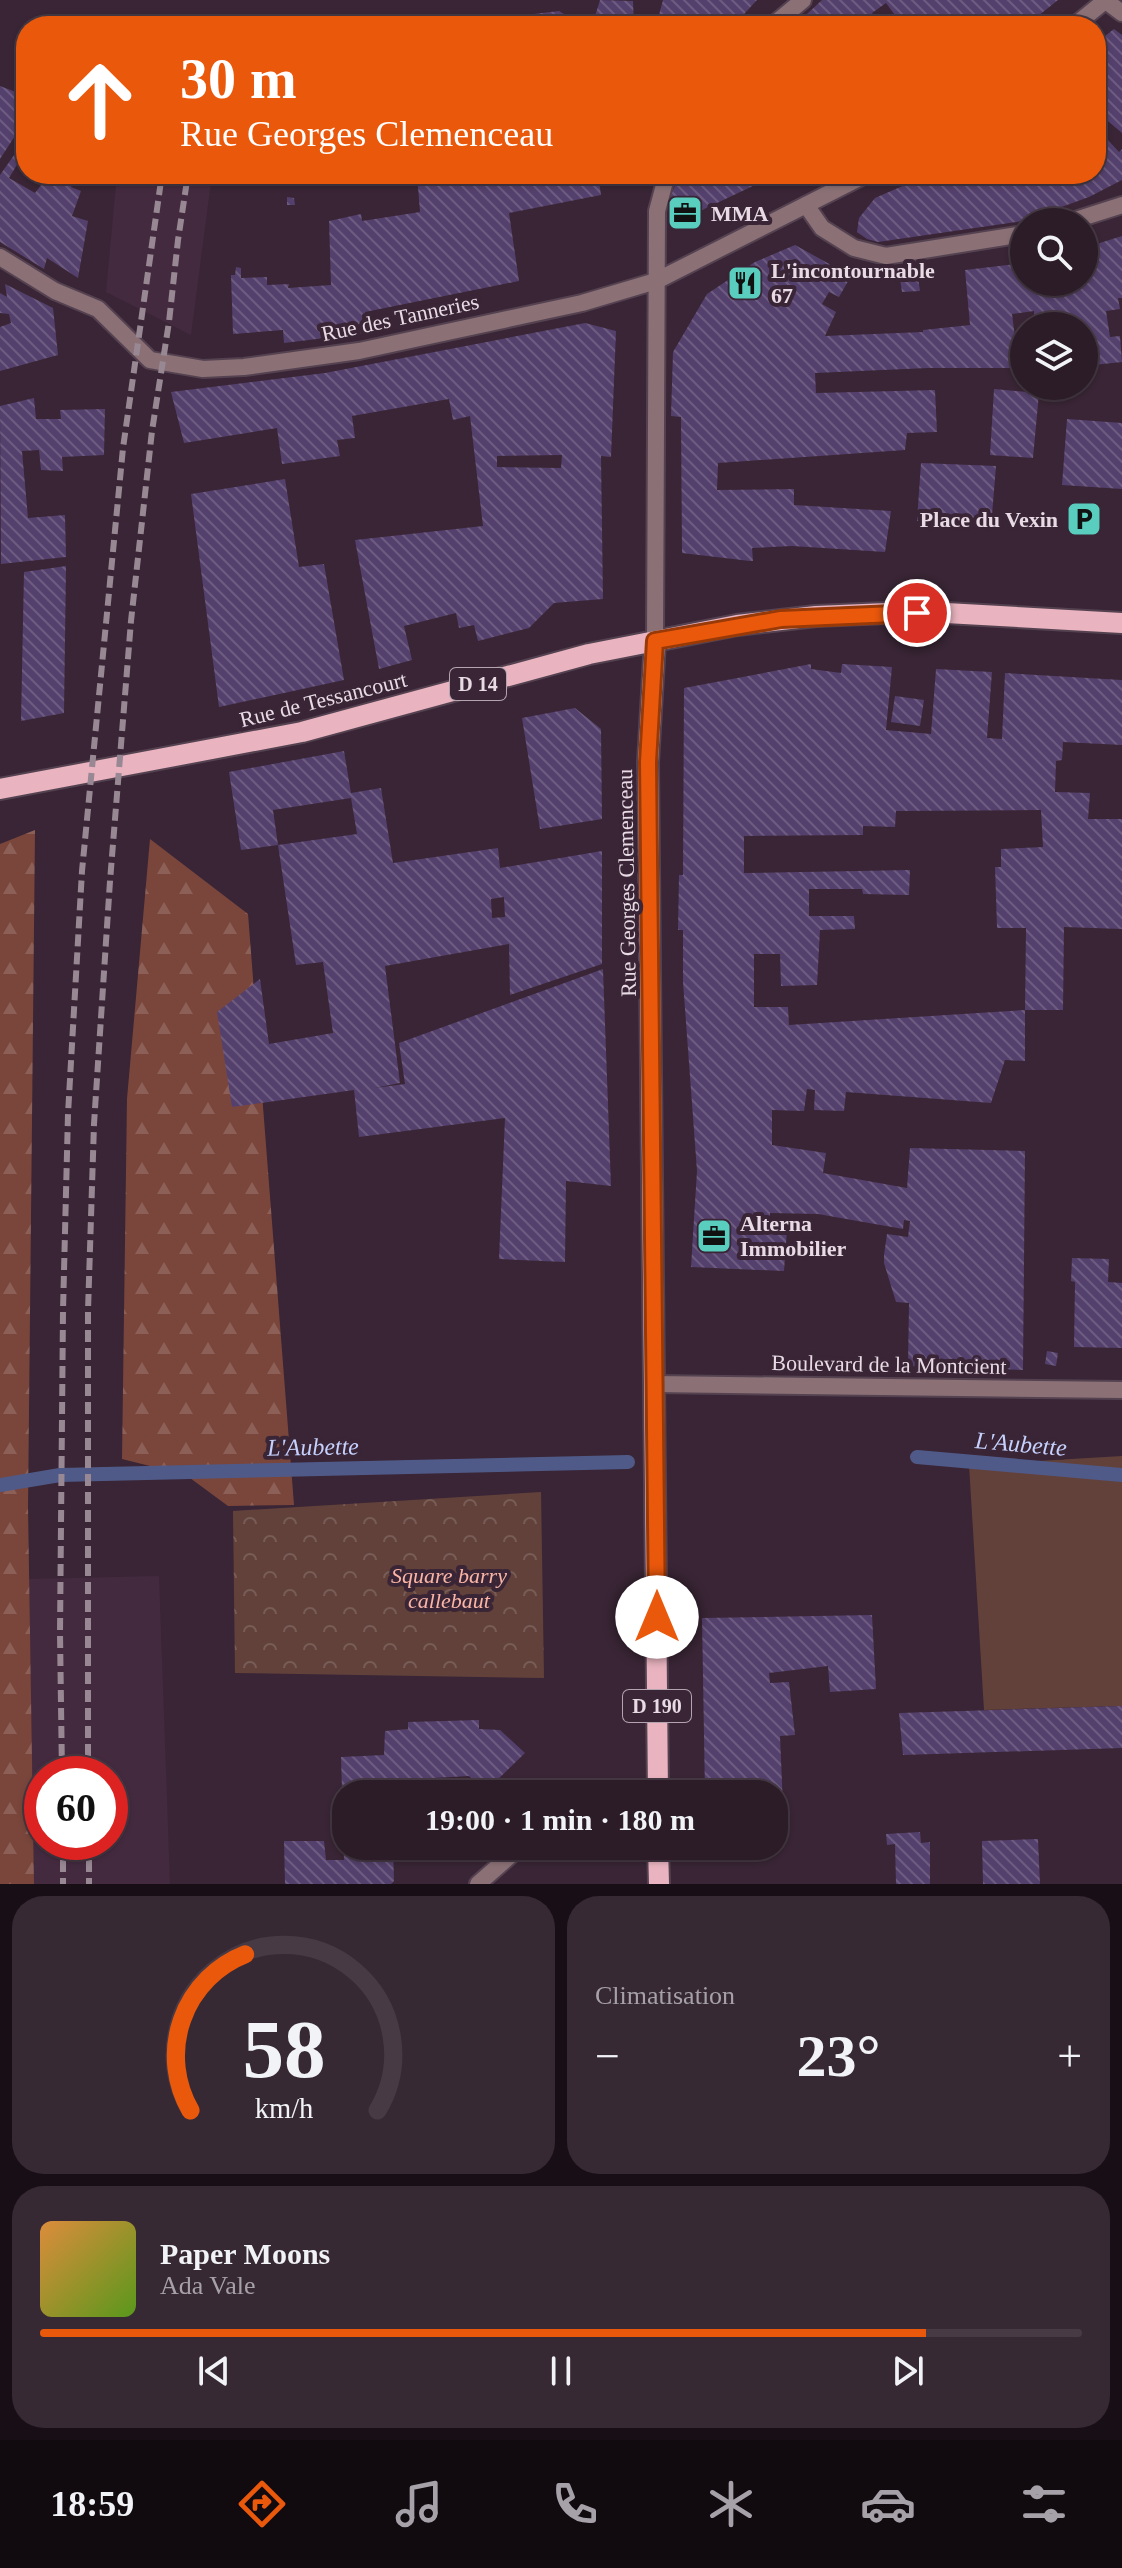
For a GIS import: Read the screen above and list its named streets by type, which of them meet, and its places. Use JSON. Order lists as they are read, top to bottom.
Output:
{
  "streets": {
    "main road": [
      "D 14",
      "Rue de Tessancourt",
      "Rue Georges Clemenceau",
      "D 190"
    ],
    "street": ["Rue des Tanneries", "Boulevard de la Montcient"]
  },
  "crossings": [
    ["Rue des Tanneries", "Rue Georges Clemenceau"],
    ["D 14", "Rue de Tessancourt"],
    ["D 14", "Rue Georges Clemenceau"],
    ["Rue de Tessancourt", "Rue Georges Clemenceau"],
    ["Rue Georges Clemenceau", "Boulevard de la Montcient"]
  ],
  "water": ["L'Aubette"],
  "parks": ["Square barry callebaut"],
  "places": {
    "office": ["MMA", "Alterna Immobilier"],
    "restaurant": ["L'incontournable 67"],
    "parking": ["Place du Vexin"]
  },
  "page": {
    "turn": ["30 m", "Rue Georges Clemenceau"],
    "limit": "60",
    "trip": "19:00 · 1 min · 180 m",
    "tile": "Climatisation",
    "heat": ["−", "23°", "+"],
    "song": ["Paper Moons", "Ada Vale"],
    "tabs": "18:59",
    "gauge": ["58", "km/h"]
  }
}
